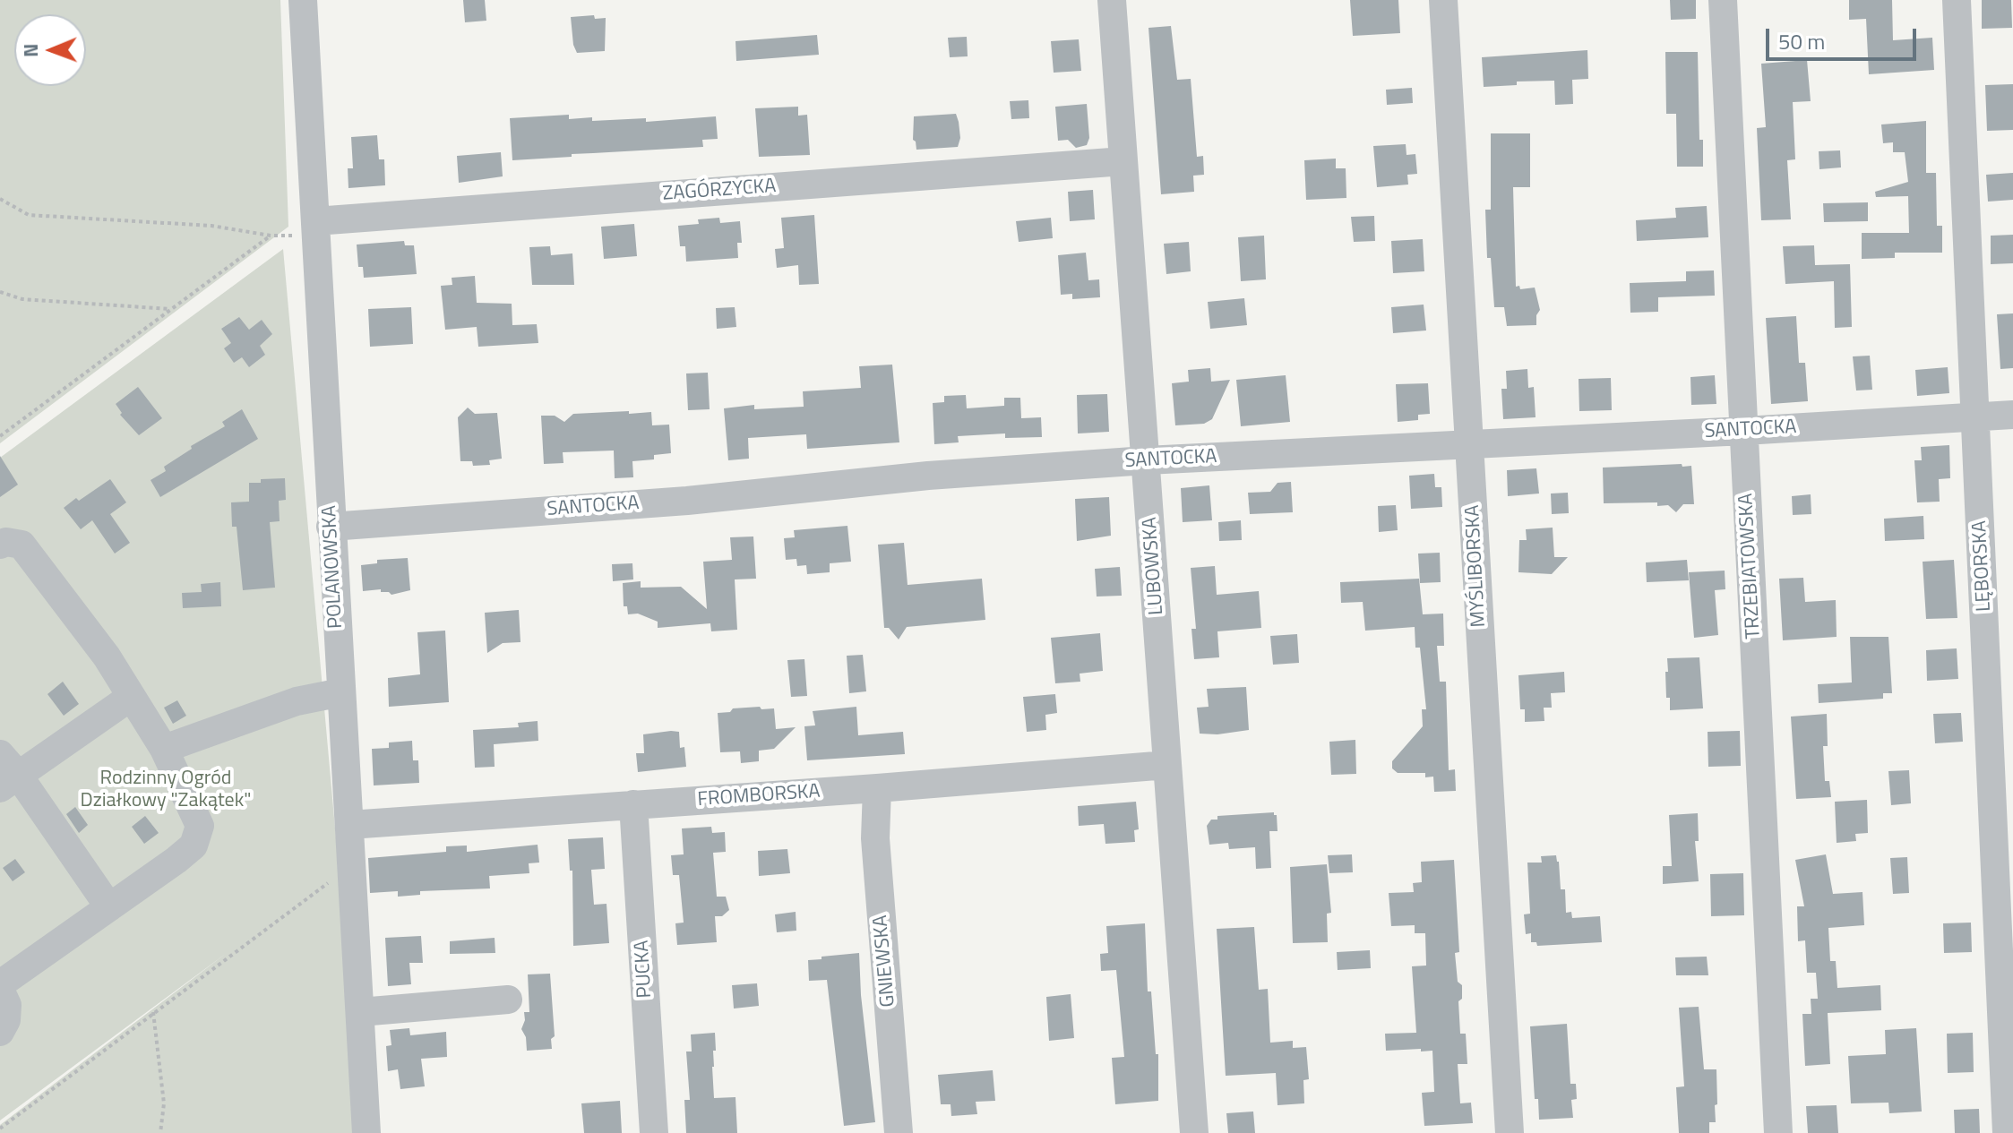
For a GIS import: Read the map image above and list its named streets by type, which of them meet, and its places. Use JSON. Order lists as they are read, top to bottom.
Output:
{
  "streets": {
    "street": [
      "ZAGÓRZYCKA",
      "SANTOCKA",
      "LUBOWSKA",
      "MYŚLIBORSKA",
      "TRZEBIATOWSKA",
      "LĘBORSKA",
      "POLANOWSKA",
      "FROMBORSKA",
      "GNIEWSKA",
      "PUCKA"
    ]
  },
  "crossings": [
    ["ZAGÓRZYCKA", "LUBOWSKA"],
    ["ZAGÓRZYCKA", "POLANOWSKA"],
    ["SANTOCKA", "LUBOWSKA"],
    ["SANTOCKA", "MYŚLIBORSKA"],
    ["SANTOCKA", "TRZEBIATOWSKA"],
    ["SANTOCKA", "LĘBORSKA"],
    ["SANTOCKA", "POLANOWSKA"],
    ["LUBOWSKA", "FROMBORSKA"],
    ["POLANOWSKA", "FROMBORSKA"],
    ["FROMBORSKA", "GNIEWSKA"],
    ["FROMBORSKA", "PUCKA"]
  ],
  "parks": ["Rodzinny Ogród Działkowy \"Zakątek\""],
  "scale_bar": "50 m",
  "north": "left"
}
